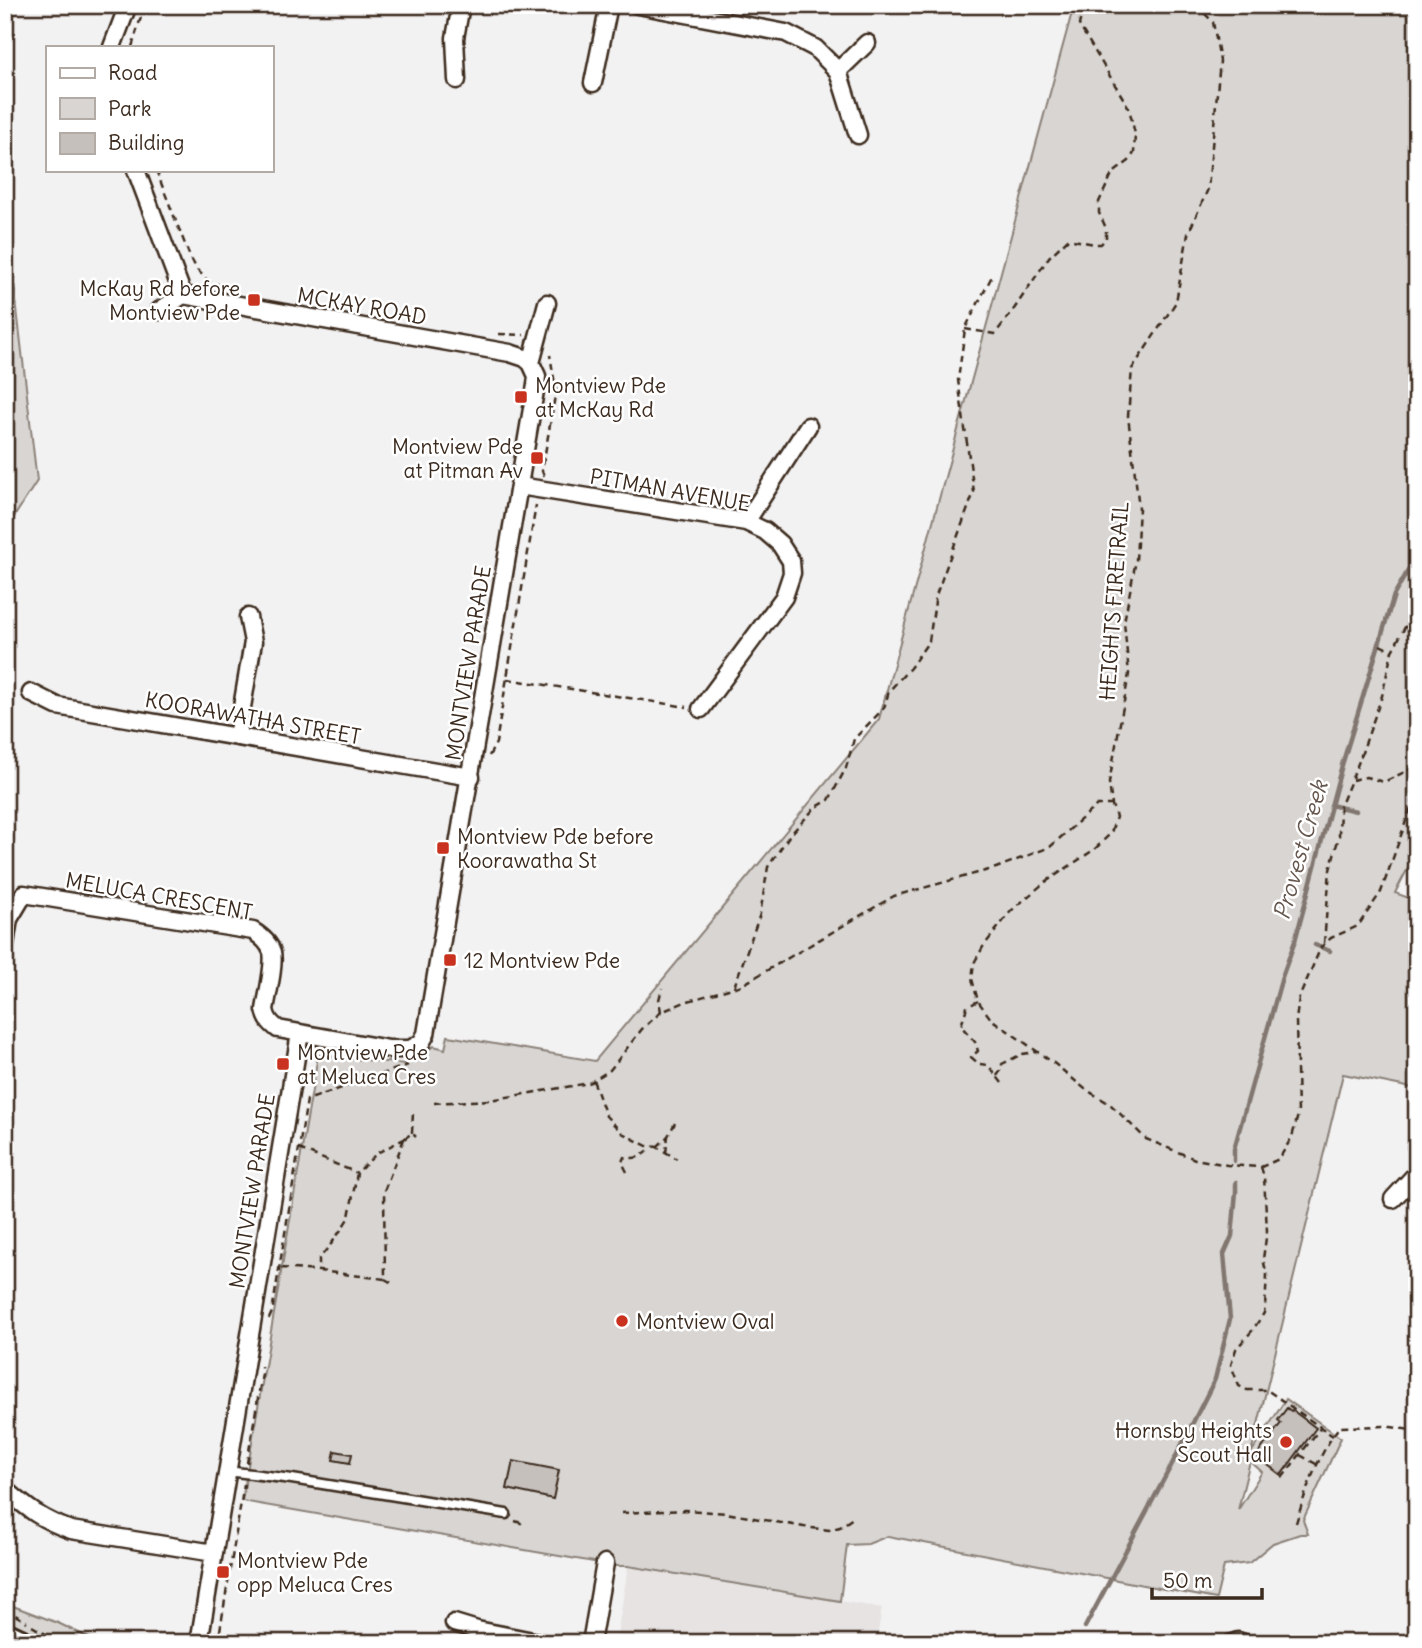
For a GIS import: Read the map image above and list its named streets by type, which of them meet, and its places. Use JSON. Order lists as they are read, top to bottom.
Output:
{
  "streets": {
    "street": [
      "MCKAY ROAD",
      "PITMAN AVENUE",
      "MONTVIEW PARADE",
      "KOORAWATHA STREET",
      "MELUCA CRESCENT"
    ],
    "path": ["HEIGHTS FIRETRAIL"]
  },
  "crossings": [
    ["MCKAY ROAD", "MONTVIEW PARADE"],
    ["PITMAN AVENUE", "MONTVIEW PARADE"],
    ["MONTVIEW PARADE", "KOORAWATHA STREET"],
    ["MONTVIEW PARADE", "MELUCA CRESCENT"]
  ],
  "water": ["Provest Creek"],
  "places": {
    "transit": [
      "McKay Rd before Montview Pde",
      "Montview Pde at McKay Rd",
      "Montview Pde at Pitman Av",
      "Montview Pde before Koorawatha St",
      "12 Montview Pde",
      "Montview Pde at Meluca Cres",
      "Montview Pde opp Meluca Cres"
    ],
    "other": ["Montview Oval", "Hornsby Heights Scout Hall"]
  },
  "legend": ["Road", "Park", "Building"],
  "scale_bar": "50 m"
}
